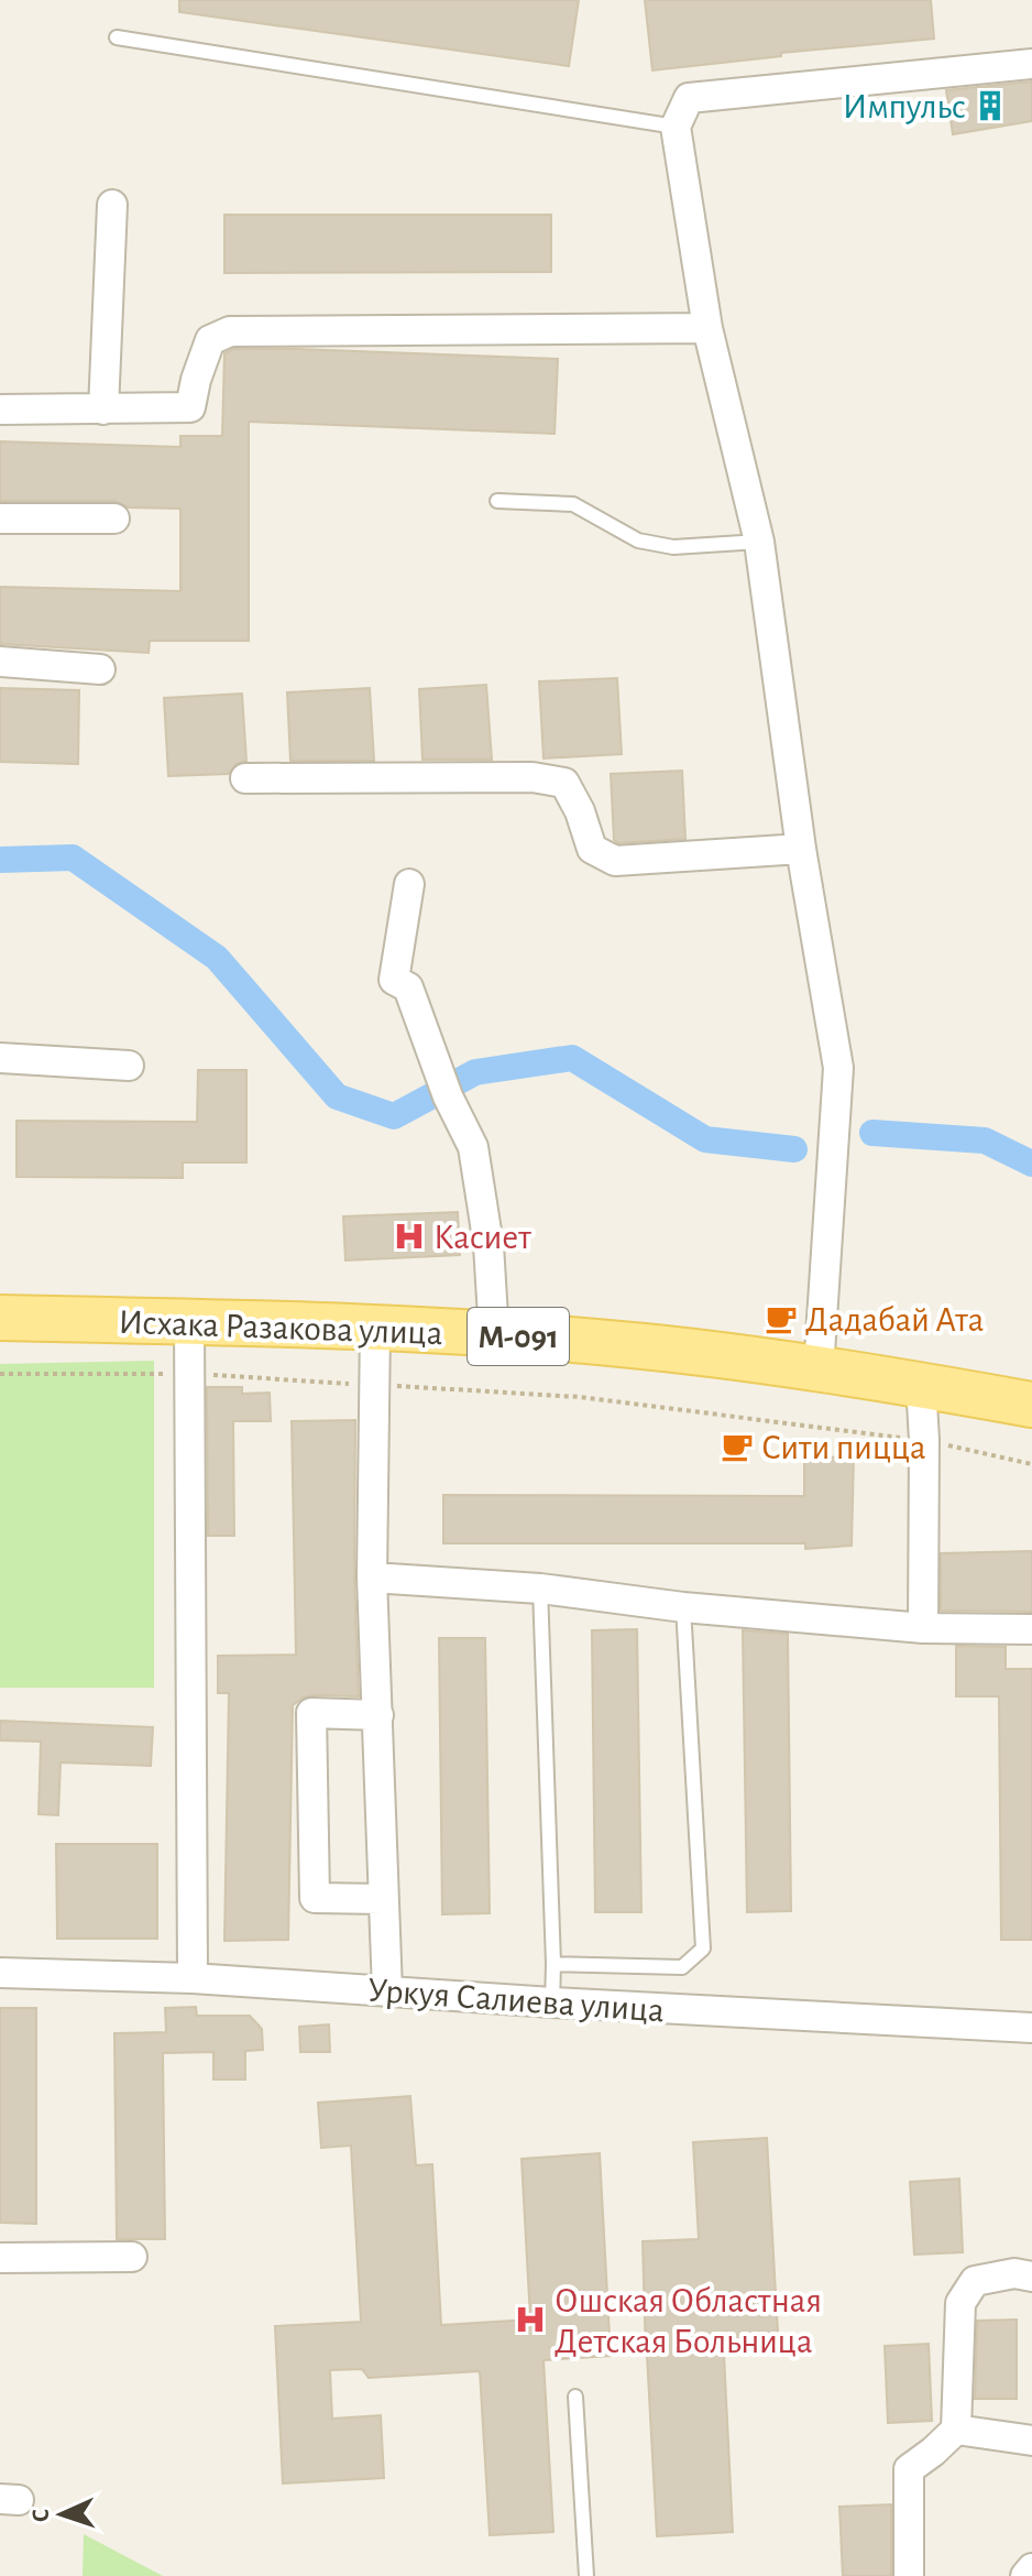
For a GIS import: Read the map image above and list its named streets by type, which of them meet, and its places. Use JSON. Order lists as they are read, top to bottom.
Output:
{
  "streets": {
    "main road": ["Исхака Разакова улица", "М-091"],
    "street": ["Уркуя Салиева улица"]
  },
  "places": {
    "building": ["Импульс"],
    "hospital": ["Касиет", "Ошская Областная Детская Больница"],
    "cafe": ["Дадабай Ата", "Сити пицца"]
  },
  "north": "left"
}
